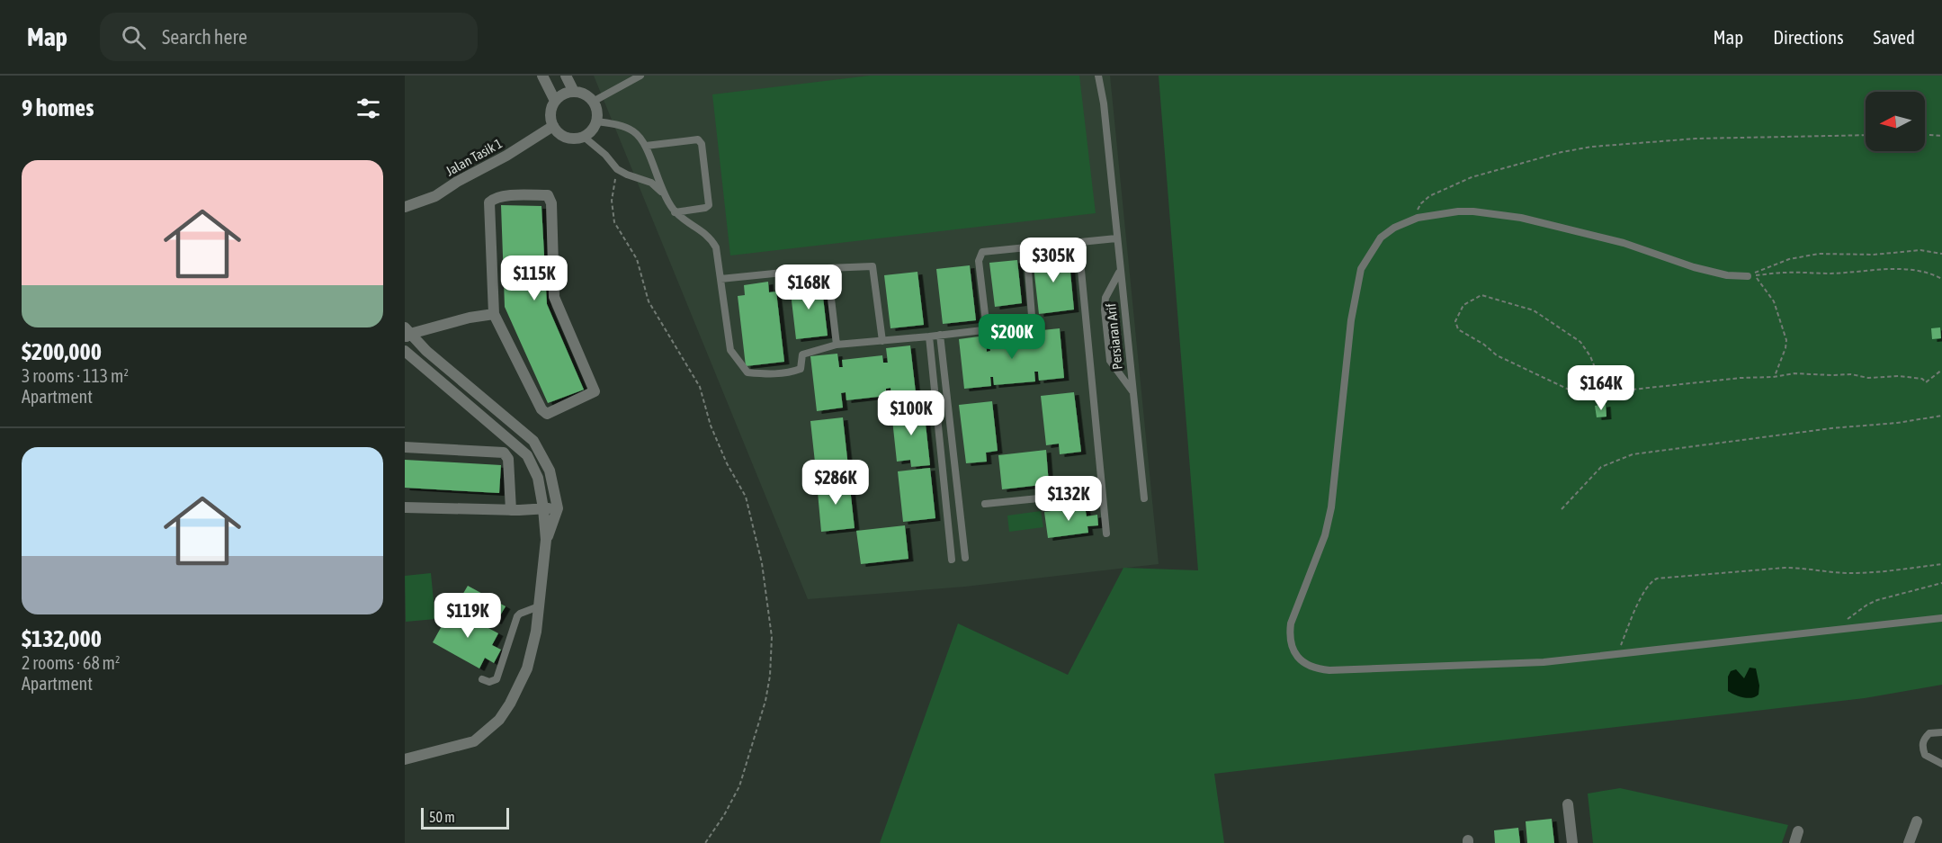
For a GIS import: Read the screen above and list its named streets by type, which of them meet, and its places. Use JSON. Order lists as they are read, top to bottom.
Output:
{
  "streets": {
    "street": ["Jalan Tasik 1"],
    "lane": ["Persiaran Arif"]
  },
  "scale_bar": "50 m",
  "north": "left",
  "page": {
    "header": "Map",
    "search": "Search here",
    "nav": ["Map", "Directions", "Saved"],
    "heading": "9 homes",
    "list": [
      {
        "name": "$200,000",
        "note": "3 rooms · 113 m² · Apartment"
      },
      {
        "name": "$132,000",
        "note": "2 rooms · 68 m² · Apartment"
      }
    ],
    "price": [
      "$305K",
      "$115K",
      "$168K",
      "$200K",
      "$164K",
      "$100K",
      "$286K",
      "$132K",
      "$119K"
    ],
    "scale": "50 m"
  }
}
